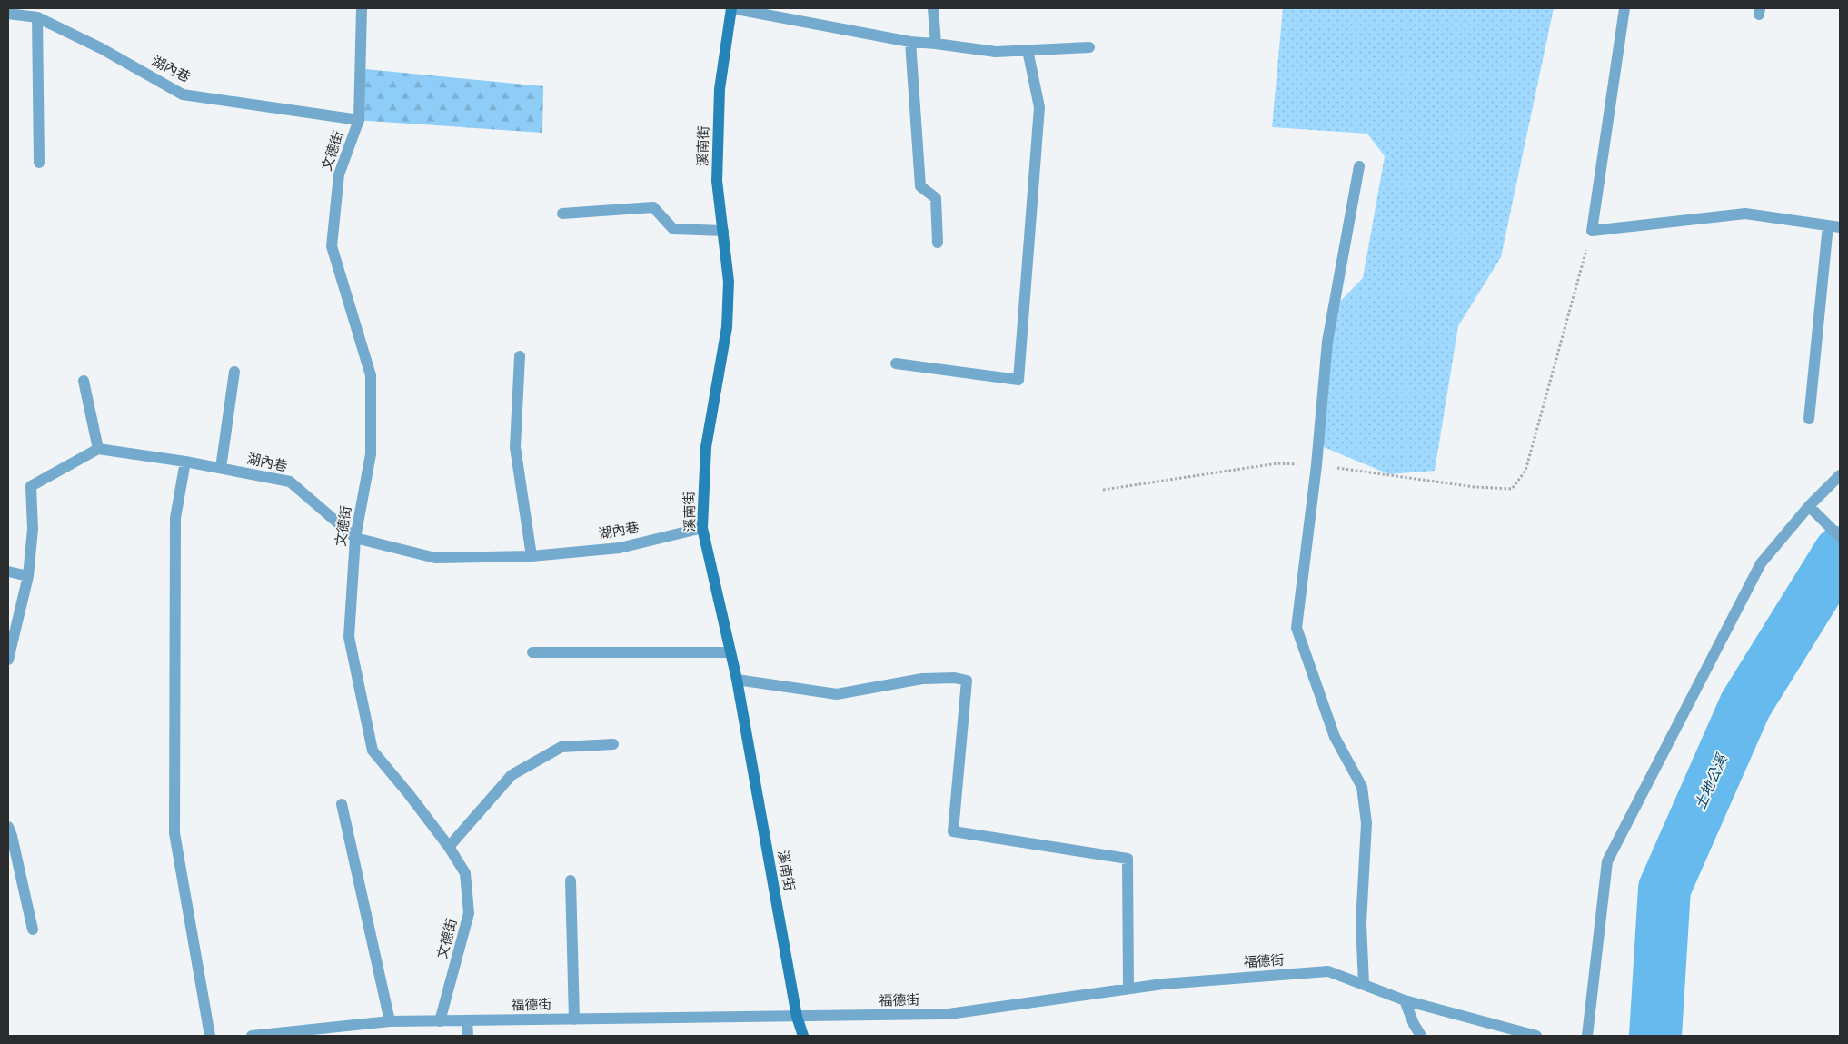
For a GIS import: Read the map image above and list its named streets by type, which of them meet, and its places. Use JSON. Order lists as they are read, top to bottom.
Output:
{
  "streets": {
    "street": [
      "湖內巷",
      "溪南街",
      "文德街",
      "福德街"
    ]
  },
  "crossings": [
    ["湖內巷", "溪南街"],
    ["湖內巷", "文德街"],
    ["溪南街", "福德街"],
    ["文德街", "福德街"]
  ],
  "water": ["土地公溪"]
}
